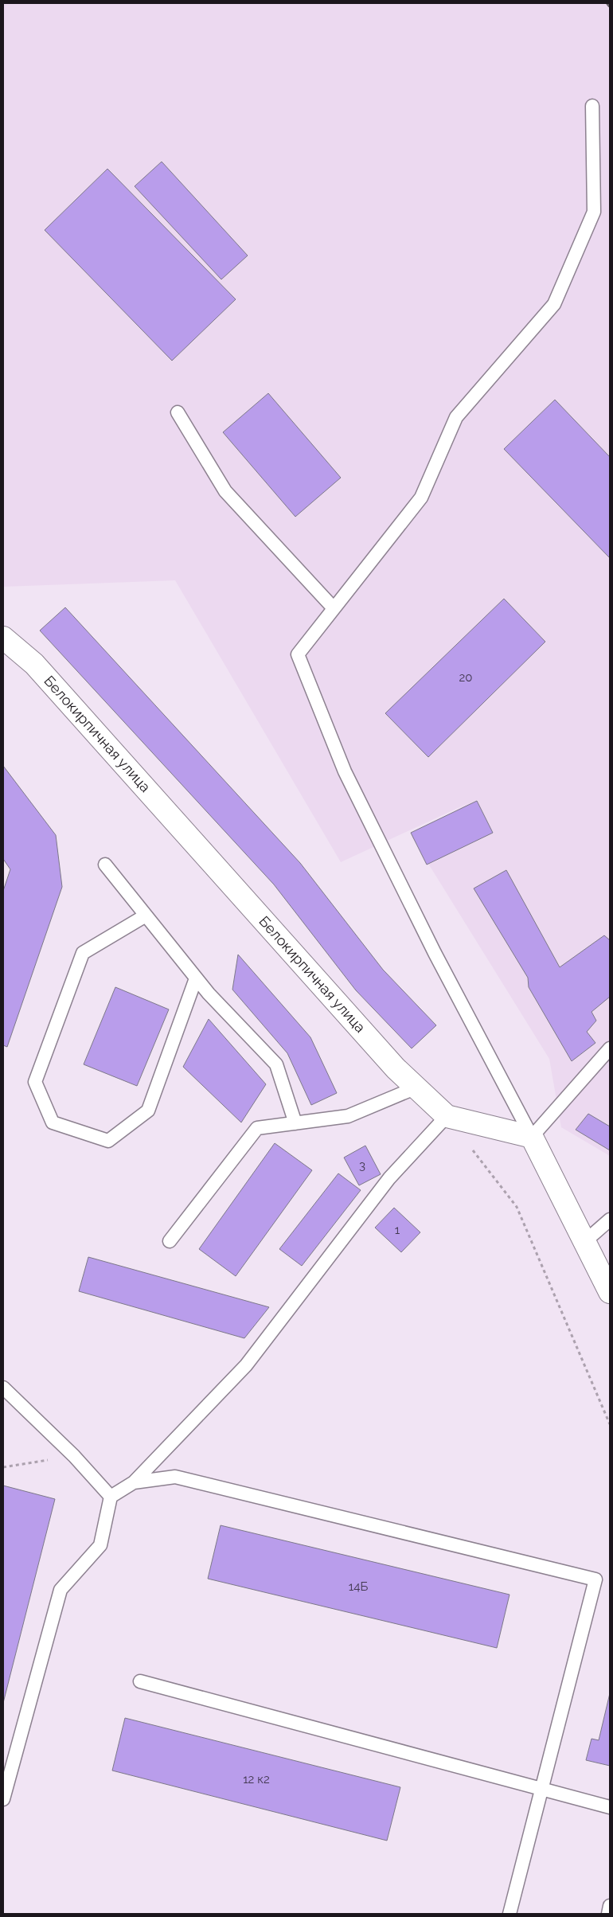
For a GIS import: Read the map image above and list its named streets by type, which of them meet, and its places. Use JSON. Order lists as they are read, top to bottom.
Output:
{
  "streets": {
    "street": ["Белокирпичная улица"]
  },
  "house_numbers": [
    "20",
    "3",
    "1",
    "14Б",
    "12 к2"
  ]
}
